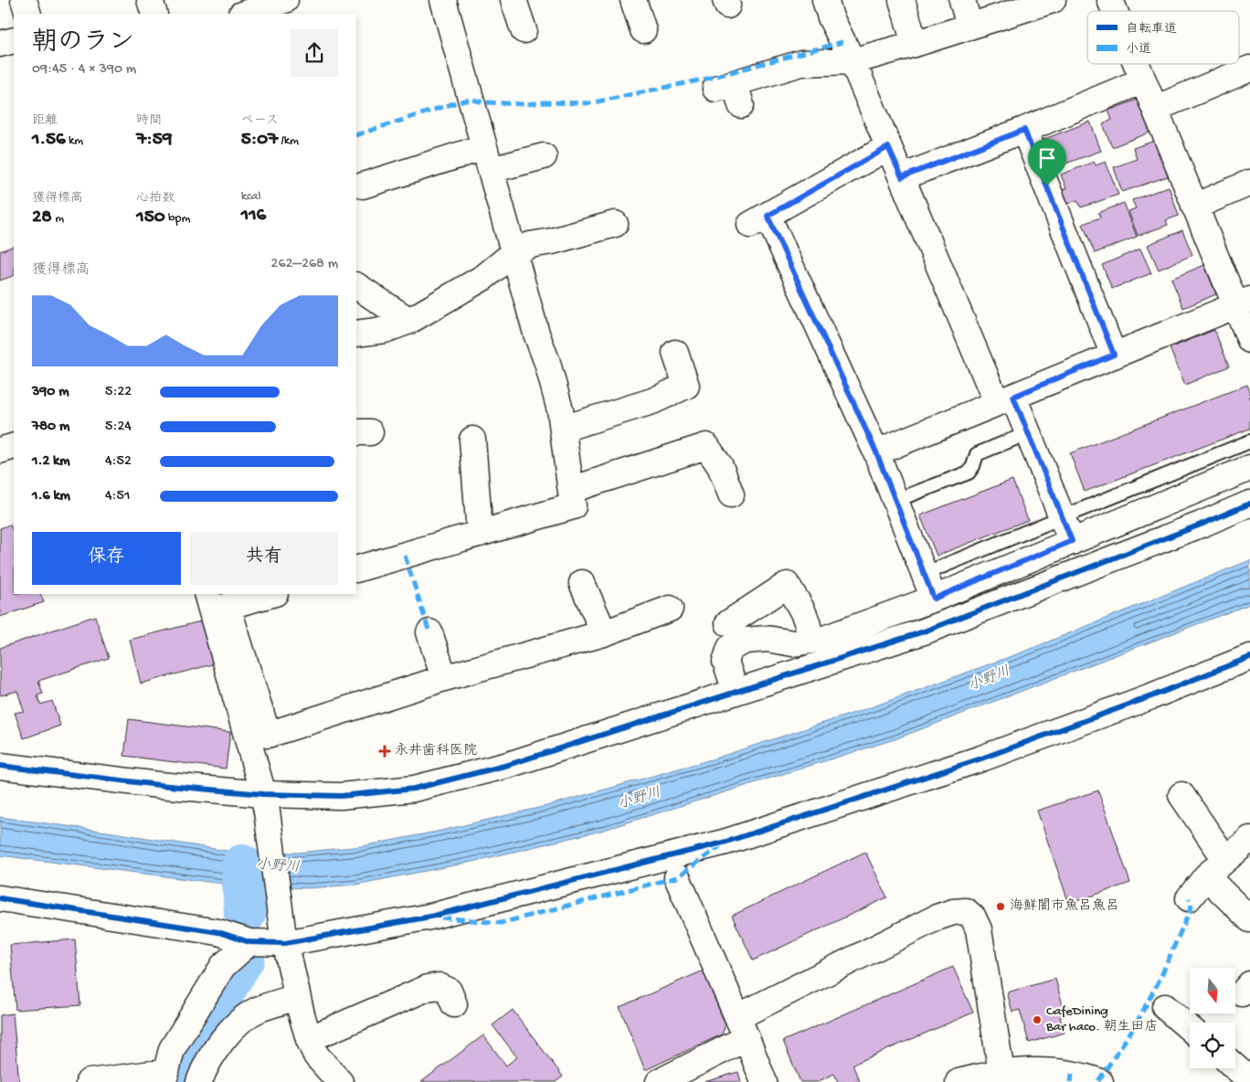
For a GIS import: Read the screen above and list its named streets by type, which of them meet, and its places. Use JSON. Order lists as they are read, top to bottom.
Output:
{
  "water": ["小野川"],
  "places": {
    "health": ["永井歯科医院"],
    "other": ["海鮮闇市魚呂魚呂", "CafeDining Bar haco. 朝生田店"]
  },
  "legend": ["自転車道", "小道"],
  "north": "bottom",
  "page": {
    "heading": ["朝のラン", "09:45 · 4 × 390 m"],
    "stats": [
      ["距離", "1.56 km"],
      ["時間", "7:59"],
      ["ペース", "5:07 /km"],
      ["獲得標高", "28 m"],
      ["心拍数", "150 bpm"],
      ["kcal", "116"]
    ],
    "chart": ["獲得標高", "262–268 m"],
    "list": [
      {
        "name": "390 m",
        "note": "5:22"
      },
      {
        "name": "780 m",
        "note": "5:24"
      },
      {
        "name": "1.2 km",
        "note": "4:52"
      },
      {
        "name": "1.6 km",
        "note": "4:51"
      }
    ],
    "buttons": ["保存", "共有"]
  }
}
